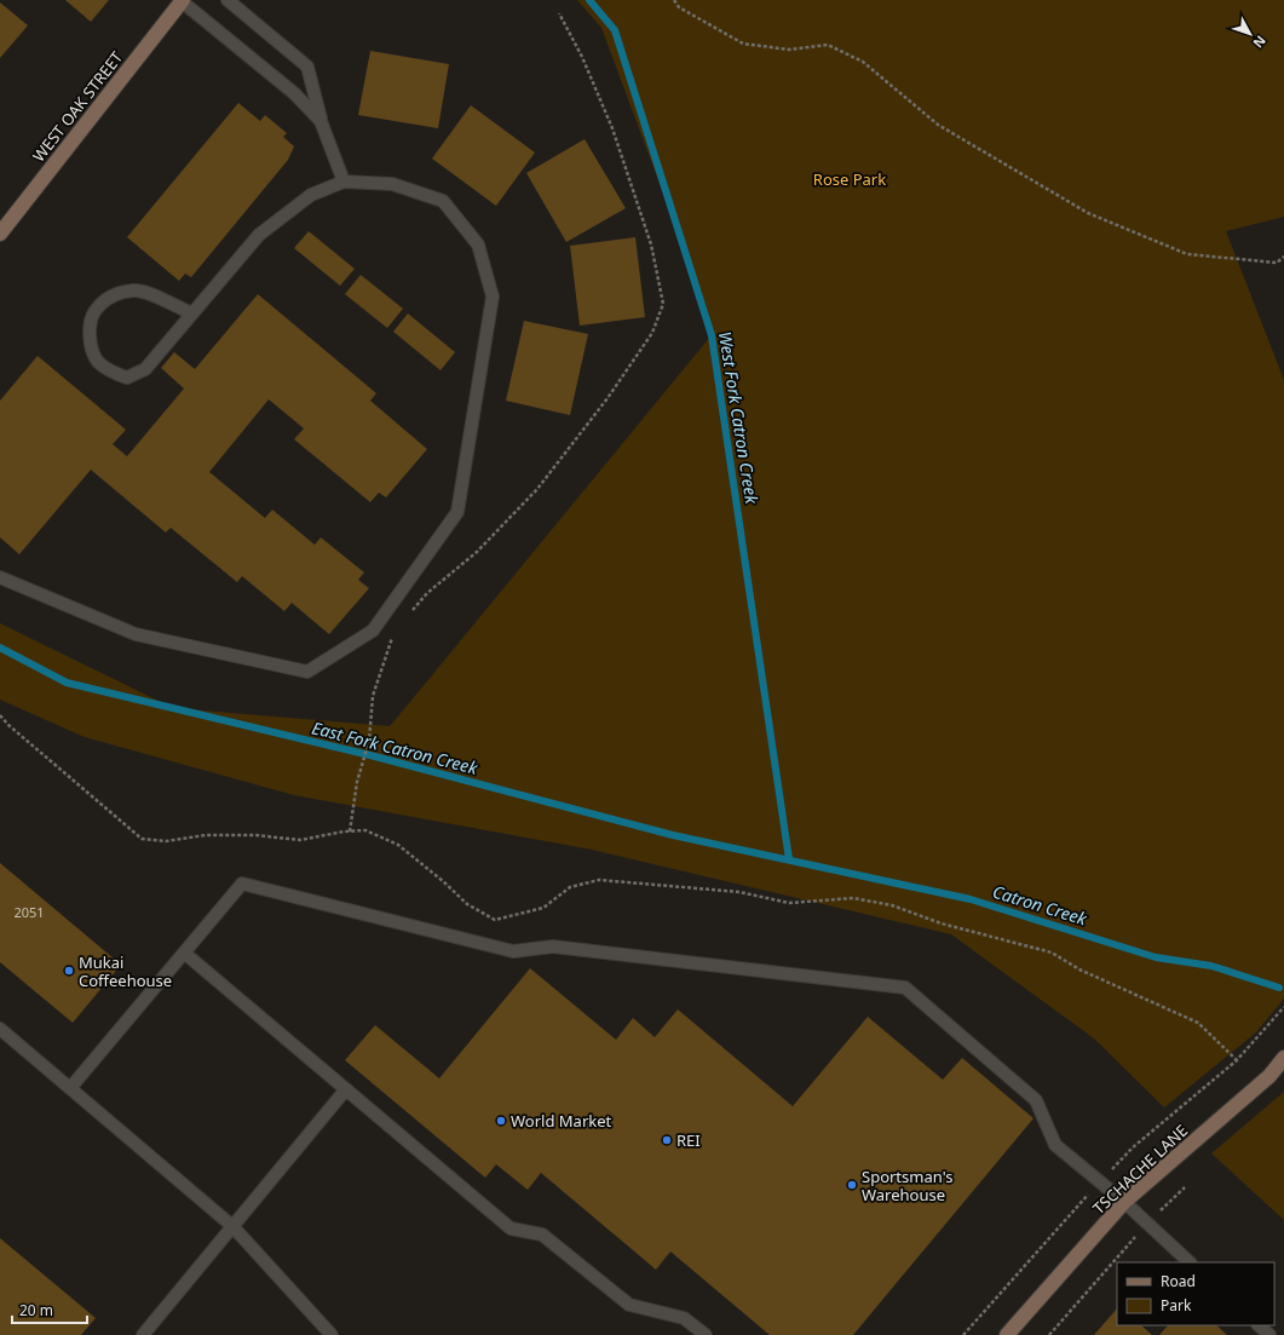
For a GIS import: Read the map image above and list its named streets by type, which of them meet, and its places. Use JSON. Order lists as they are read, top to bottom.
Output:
{
  "streets": {
    "street": ["WEST OAK STREET", "TSCHACHE LANE"]
  },
  "water": ["West Fork Catron Creek", "East Fork Catron Creek", "Catron Creek"],
  "parks": ["Rose Park"],
  "places": [
    "Mukai Coffeehouse",
    "World Market",
    "REI",
    "Sportsman's Warehouse"
  ],
  "house_numbers": ["2051"],
  "legend": ["Road", "Park"],
  "scale_bar": "20 m",
  "north": "bottom right"
}
